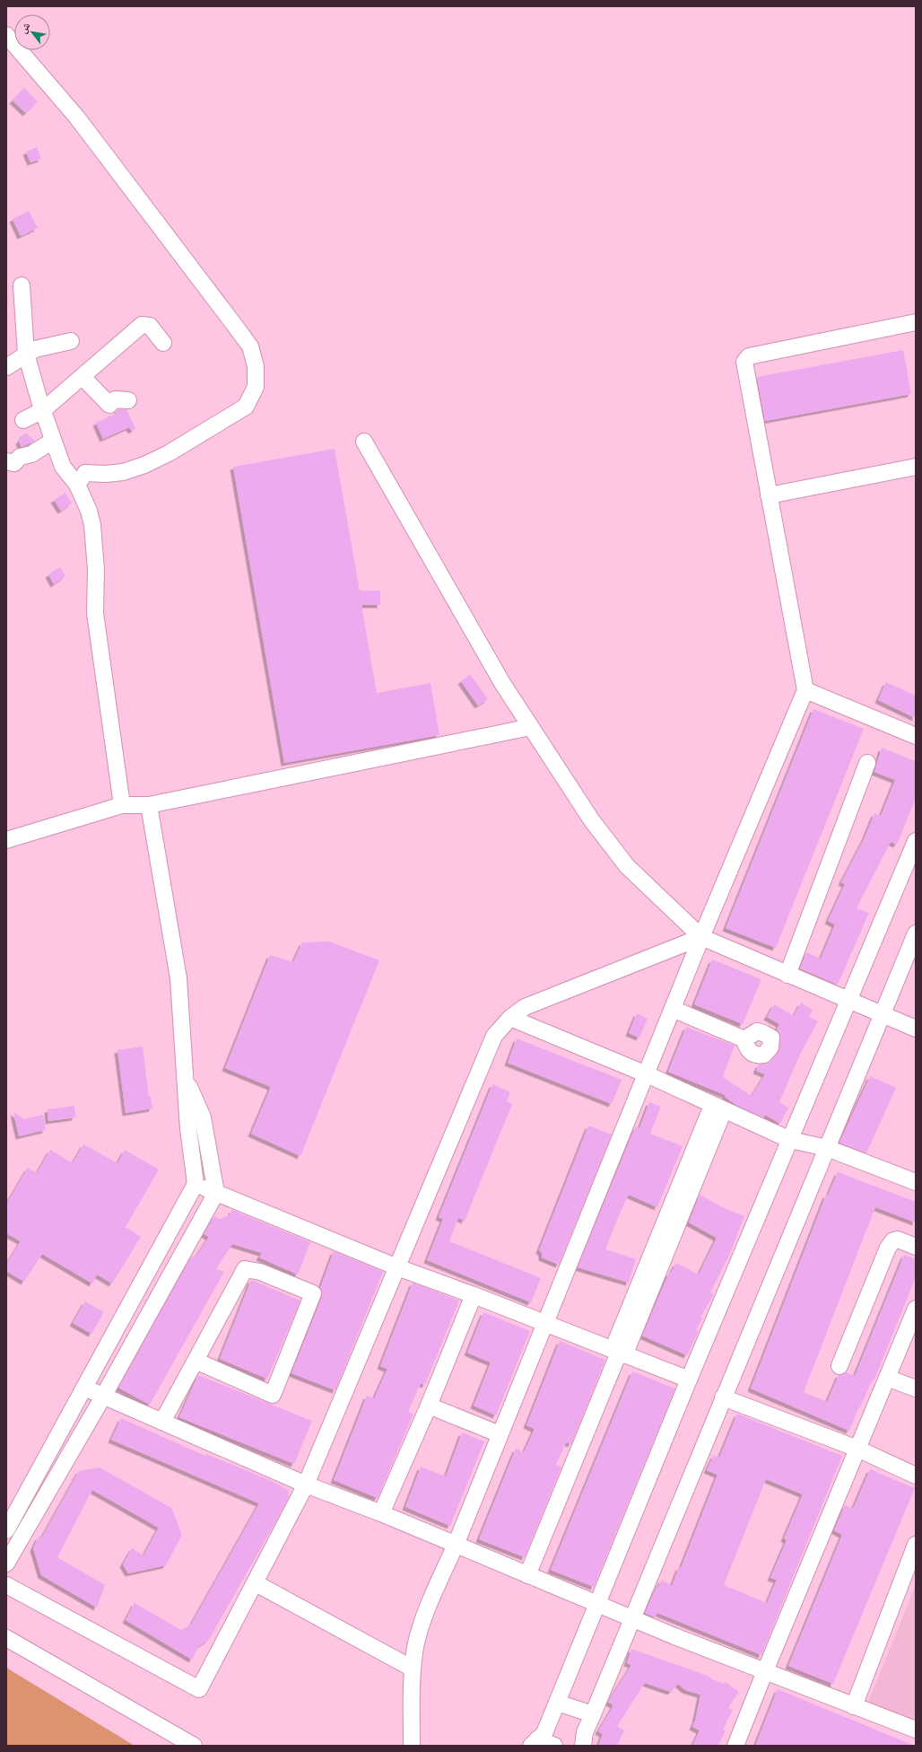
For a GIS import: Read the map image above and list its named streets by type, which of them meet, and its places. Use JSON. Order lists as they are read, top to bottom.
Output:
{
  "north": "top left"
}
